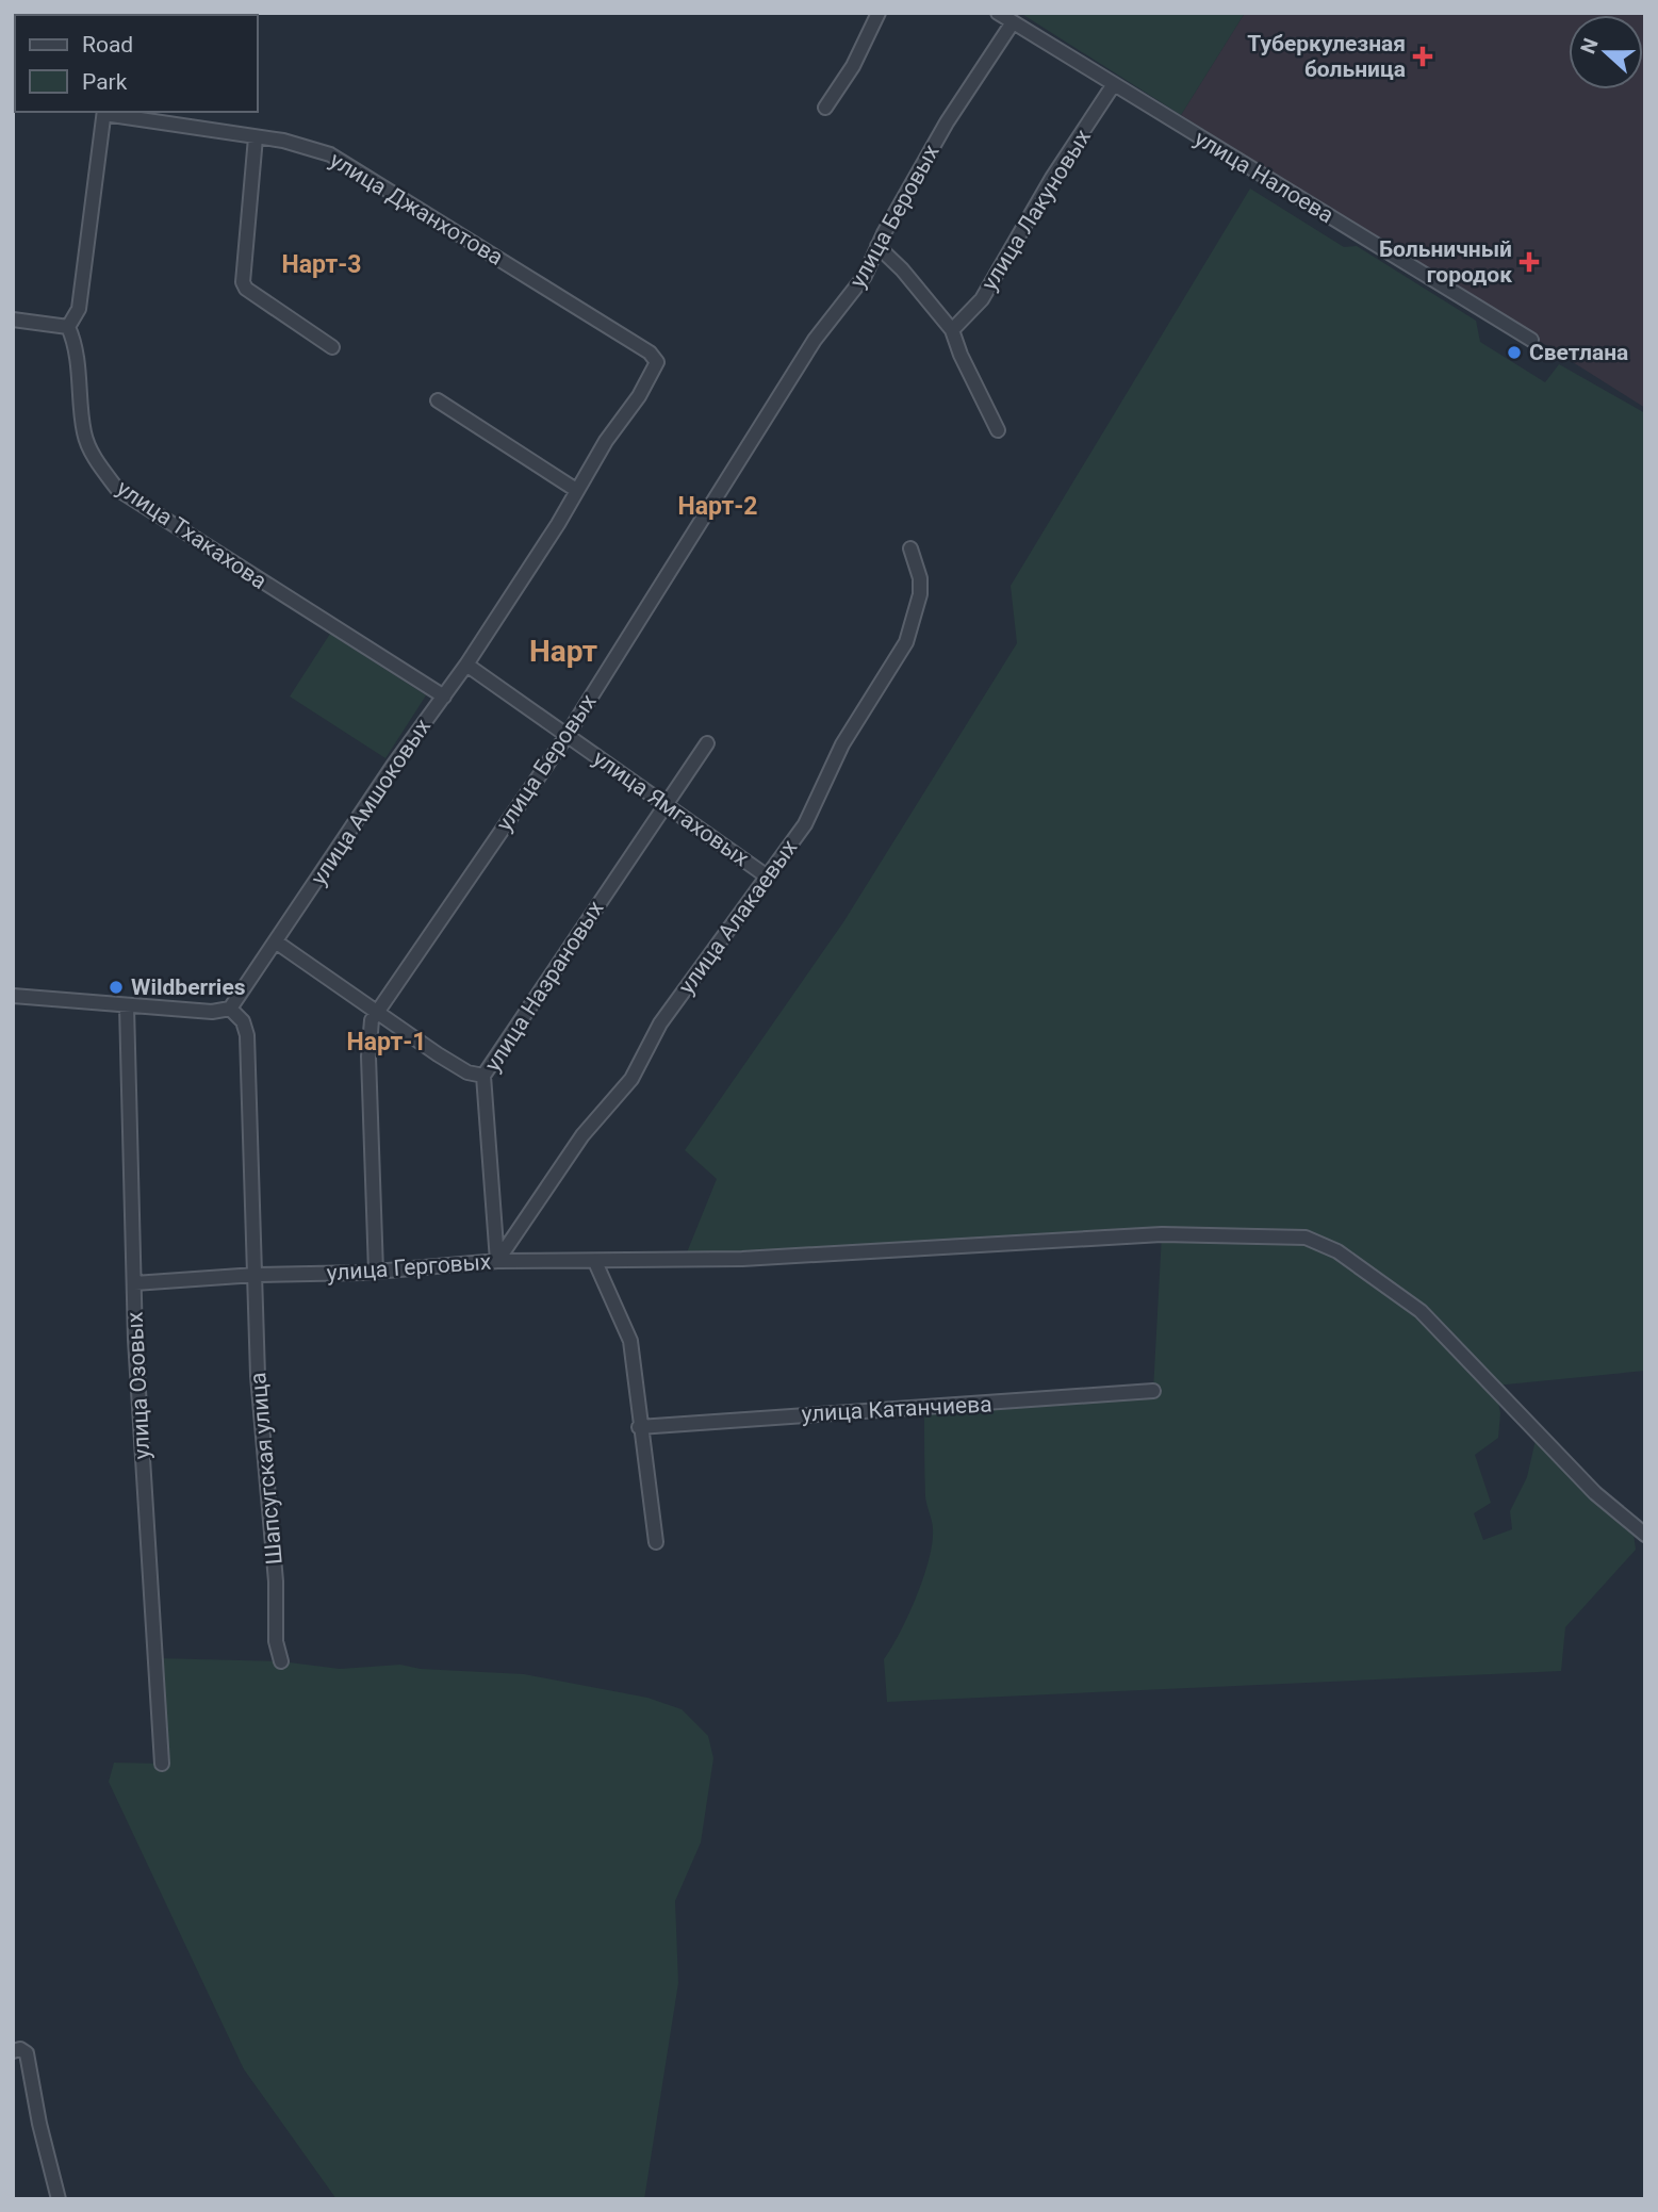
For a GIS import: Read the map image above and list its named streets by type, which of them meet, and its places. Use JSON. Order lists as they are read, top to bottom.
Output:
{
  "streets": {
    "street": [
      "улица Налоева",
      "улица Джанхотова",
      "улица Лакуновых",
      "улица Беровых",
      "улица Тхакахова",
      "улица Амшоковых",
      "улица Ямгаховых",
      "улица Алакаевых",
      "улица Назрановых",
      "улица Герговых",
      "улица Озовых",
      "улица Катанчиева",
      "Шапсугская улица"
    ]
  },
  "crossings": [
    ["улица Налоева", "улица Лакуновых"],
    ["улица Налоева", "улица Беровых"],
    ["улица Джанхотова", "улица Амшоковых"],
    ["улица Беровых", "улица Ямгаховых"],
    ["улица Беровых", "улица Герговых"],
    ["улица Тхакахова", "улица Амшоковых"],
    ["улица Амшоковых", "улица Ямгаховых"],
    ["улица Ямгаховых", "улица Алакаевых"],
    ["улица Ямгаховых", "улица Назрановых"],
    ["улица Алакаевых", "улица Назрановых"],
    ["улица Алакаевых", "улица Герговых"],
    ["улица Назрановых", "улица Герговых"],
    ["улица Герговых", "улица Озовых"],
    ["улица Герговых", "Шапсугская улица"]
  ],
  "districts": [
    "Нарт-3",
    "Нарт-2",
    "Нарт",
    "Нарт-1"
  ],
  "places": {
    "health": ["Туберкулезная больница", "Больничный городок"],
    "other": ["Светлана", "Wildberries"]
  },
  "legend": ["Road", "Park"],
  "north": "left"
}
